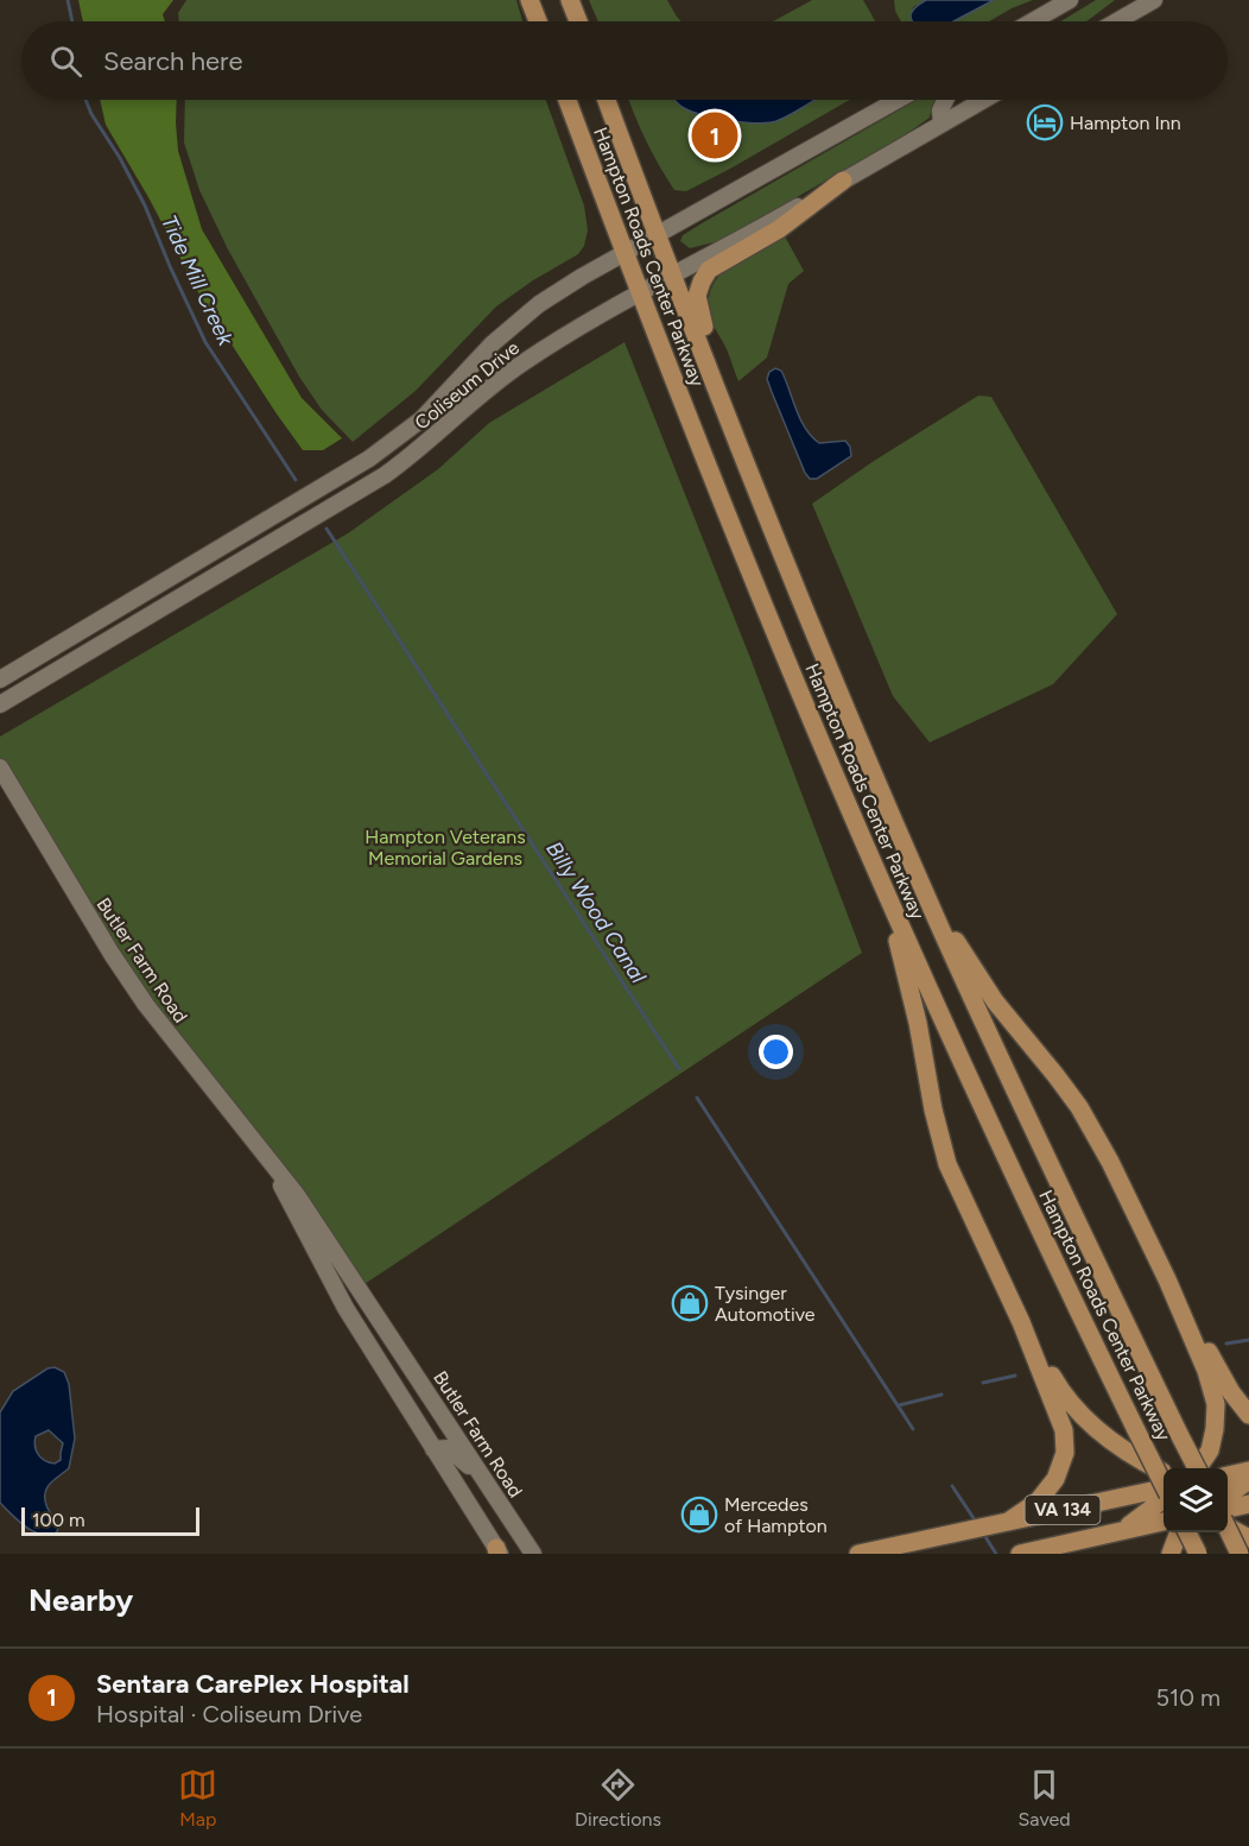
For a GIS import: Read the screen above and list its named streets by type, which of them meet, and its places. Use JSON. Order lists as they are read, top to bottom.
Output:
{
  "streets": {
    "main road": ["Hampton Roads Center Parkway", "VA 134"],
    "street": ["Coliseum Drive", "Butler Farm Road"]
  },
  "crossings": [
    ["Hampton Roads Center Parkway", "Coliseum Drive"]
  ],
  "water": ["Tide Mill Creek", "Billy Wood Canal"],
  "parks": ["Hampton Veterans Memorial Gardens"],
  "places": {
    "hotel": ["Hampton Inn"],
    "shop": ["Tysinger Automotive", "Mercedes of Hampton"]
  },
  "scale_bar": "100 m",
  "page": {
    "search": "Search here",
    "pins": "1",
    "scale": "100 m",
    "heading": "Nearby",
    "list": [
      {
        "mark": "1",
        "name": "Sentara CarePlex Hospital",
        "note": "Hospital · Coliseum Drive",
        "value": "510 m"
      }
    ],
    "nav": ["Map", "Directions", "Saved"]
  }
}
